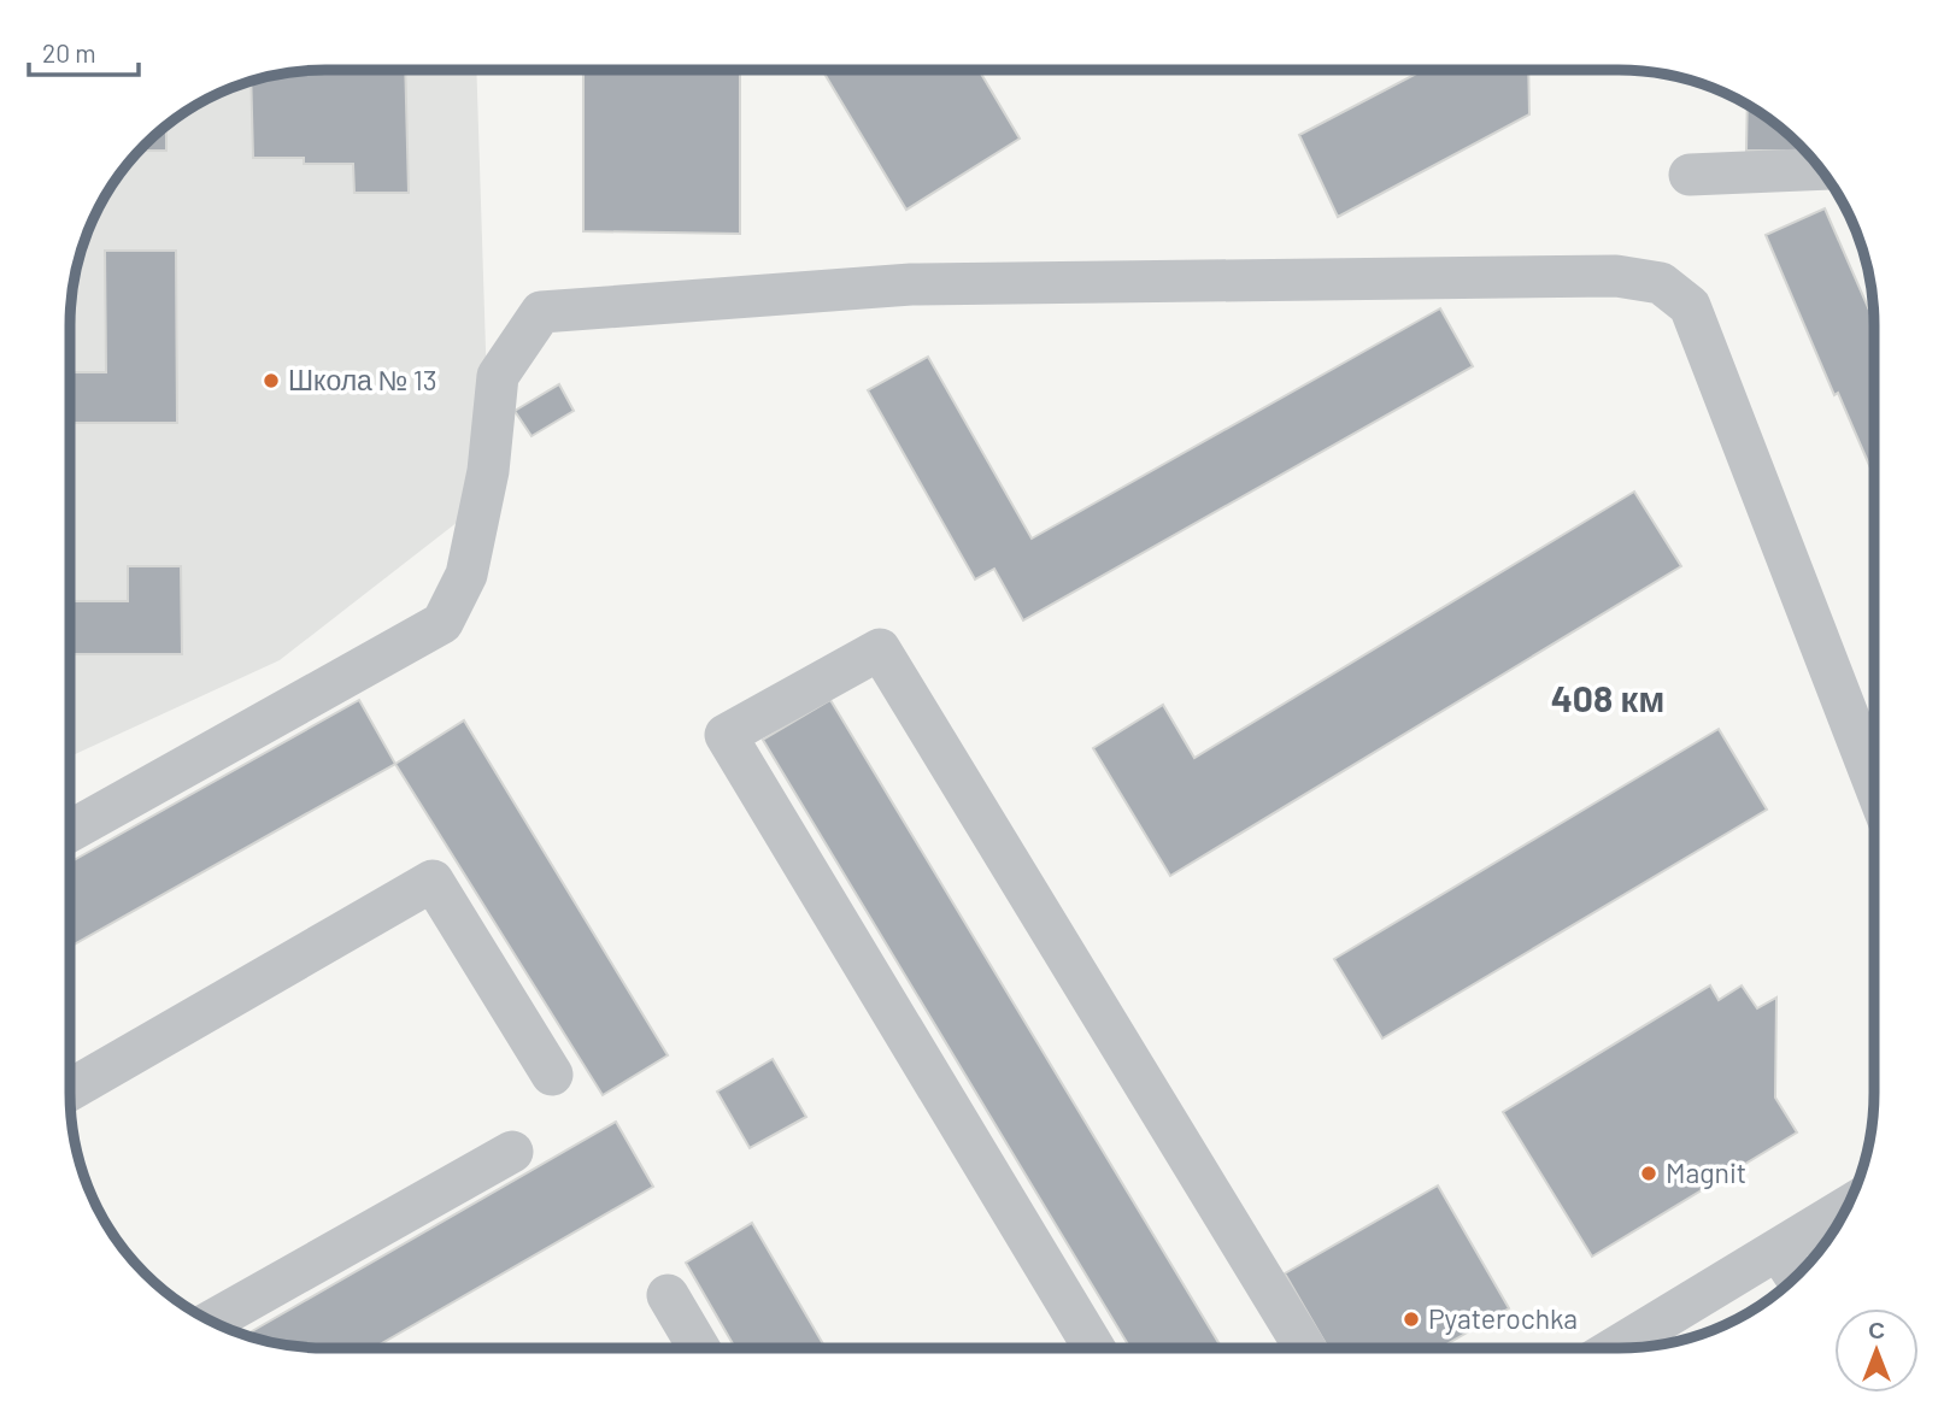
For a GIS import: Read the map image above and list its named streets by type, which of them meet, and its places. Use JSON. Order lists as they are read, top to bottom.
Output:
{
  "districts": ["408 км"],
  "places": ["Школа № 13", "Magnit", "Pyaterochka"],
  "scale_bar": "20 m",
  "north": "top"
}
